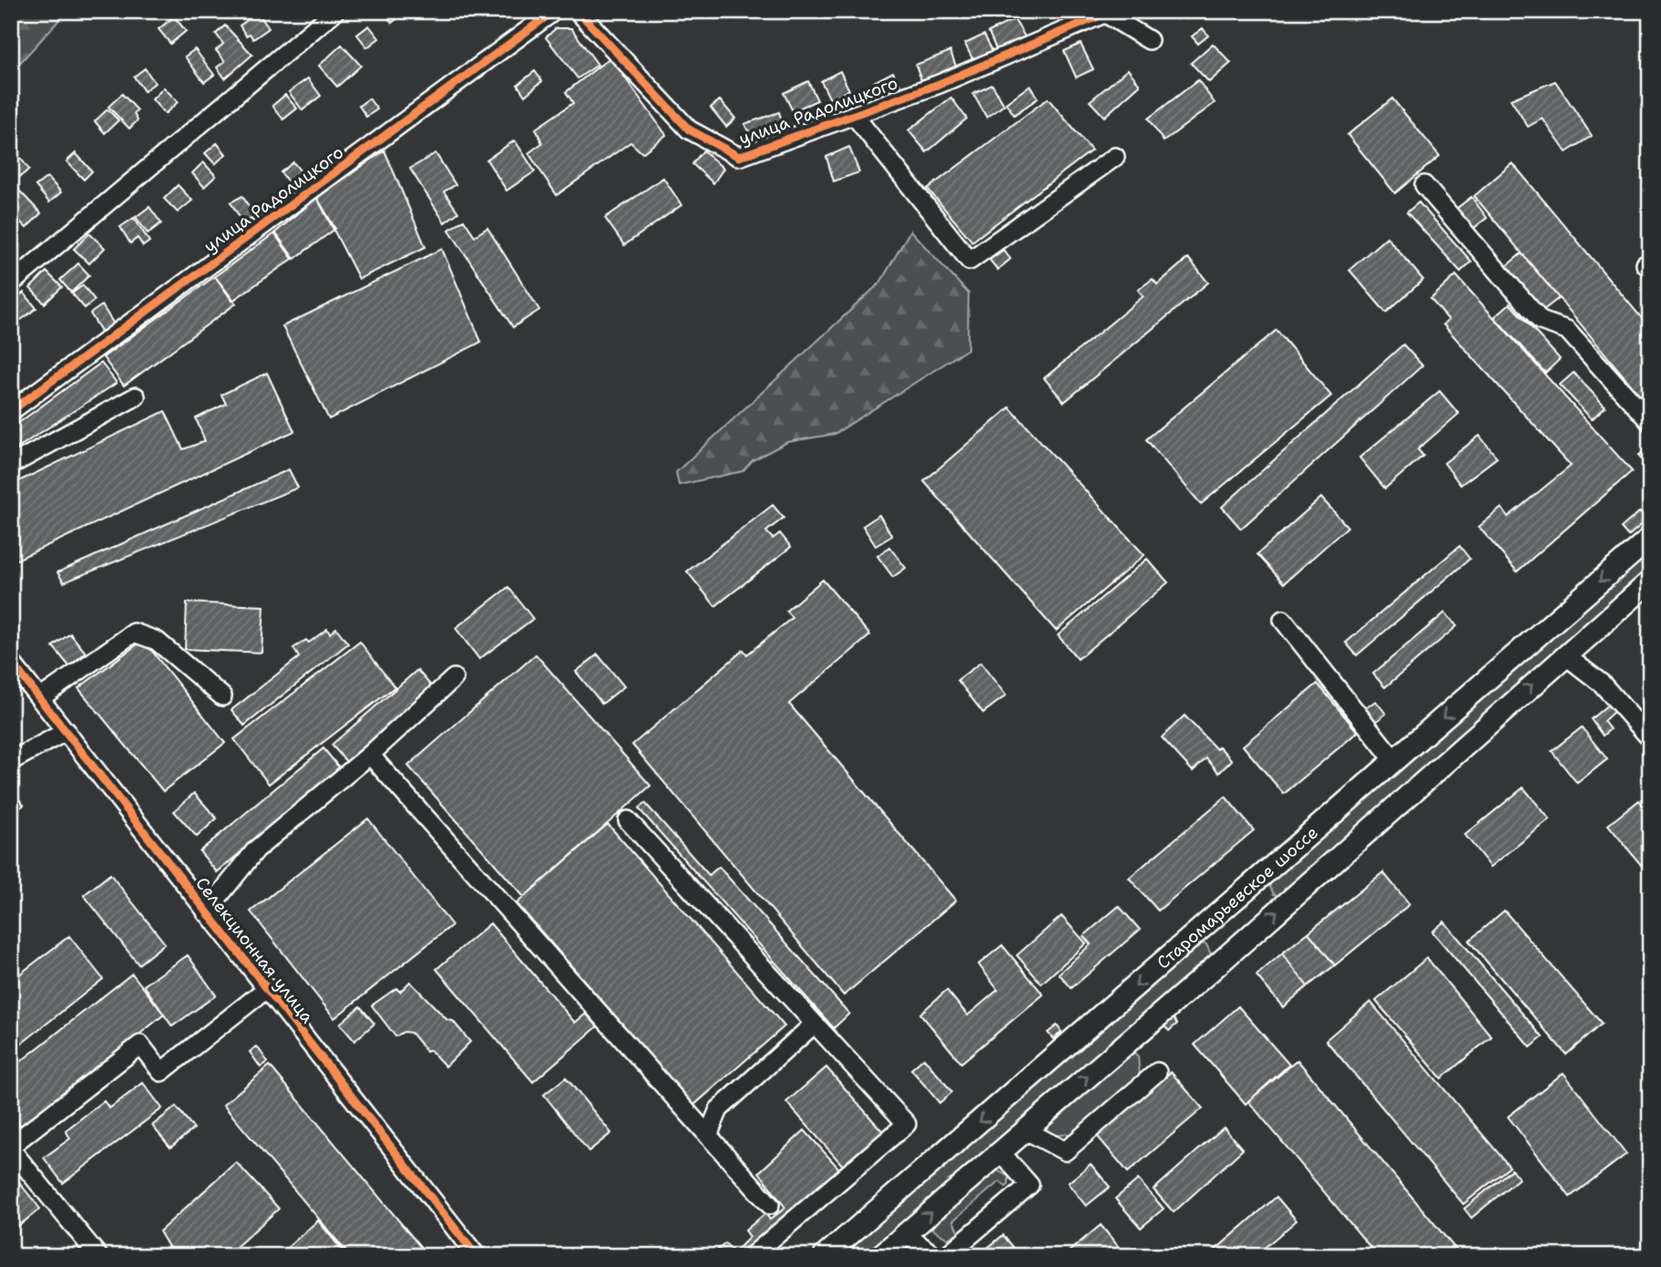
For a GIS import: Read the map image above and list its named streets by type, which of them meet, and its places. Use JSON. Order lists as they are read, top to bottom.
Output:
{
  "streets": {
    "main road": ["Старомарьевское шоссе"],
    "street": ["улица Радолицкого", "Селекционная улица"]
  }
}
